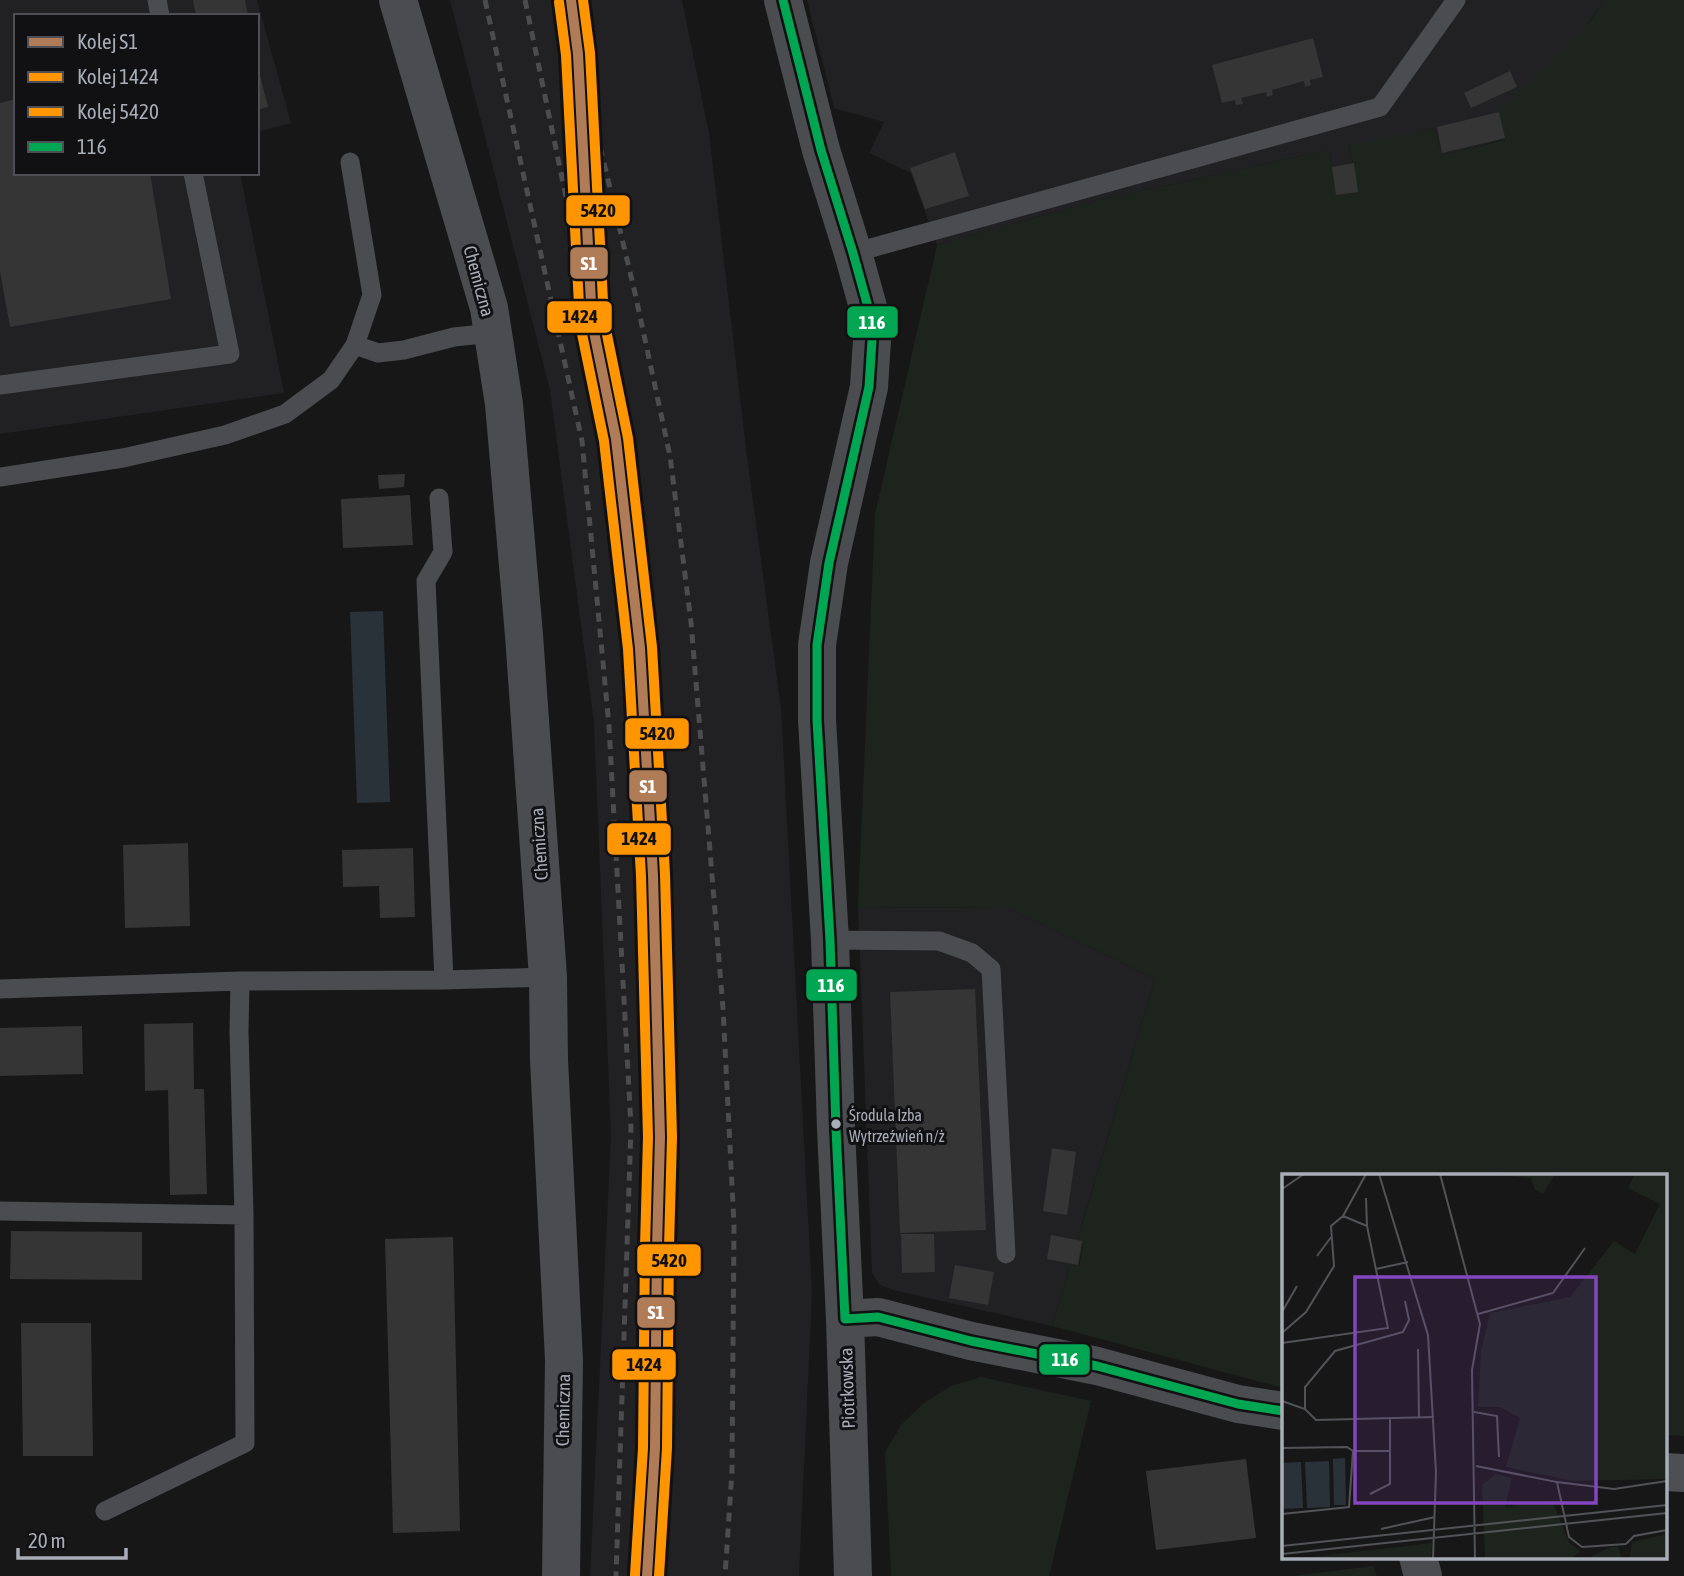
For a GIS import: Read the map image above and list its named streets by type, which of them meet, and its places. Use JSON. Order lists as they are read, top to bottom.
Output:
{
  "streets": {
    "street": ["Chemiczna", "Piotrkowska"]
  },
  "places": ["Środula Izba Wytrzeźwień n/ż"],
  "lines": [
    "rail line S1",
    "rail line 5420",
    "transit line 116",
    "rail line 1424"
  ],
  "legend": [
    "Kolej S1",
    "Kolej 1424",
    "Kolej 5420",
    "116"
  ],
  "scale_bar": "20 m"
}
